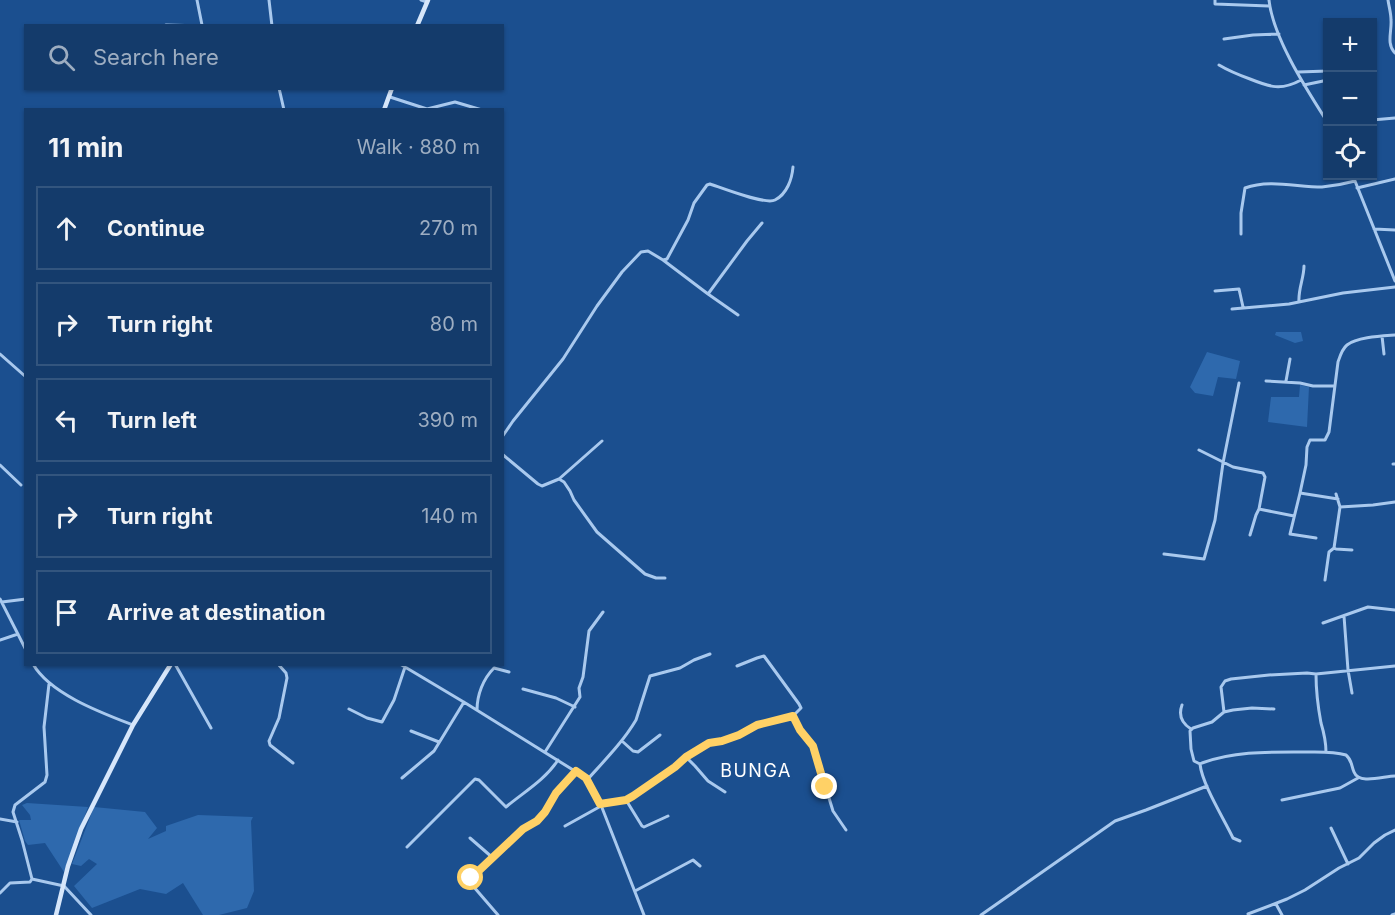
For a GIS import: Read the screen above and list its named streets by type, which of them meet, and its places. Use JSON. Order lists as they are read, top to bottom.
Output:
{
  "districts": ["BUNGA"],
  "page": {
    "map_buttons": ["+", "−"],
    "search": "Search here",
    "heading": ["11 min", "Walk · 880 m"],
    "list": [
      ["Continue", "270 m"],
      ["Turn right", "80 m"],
      ["Turn left", "390 m"],
      ["Turn right", "140 m"],
      "Arrive at destination"
    ]
  }
}
